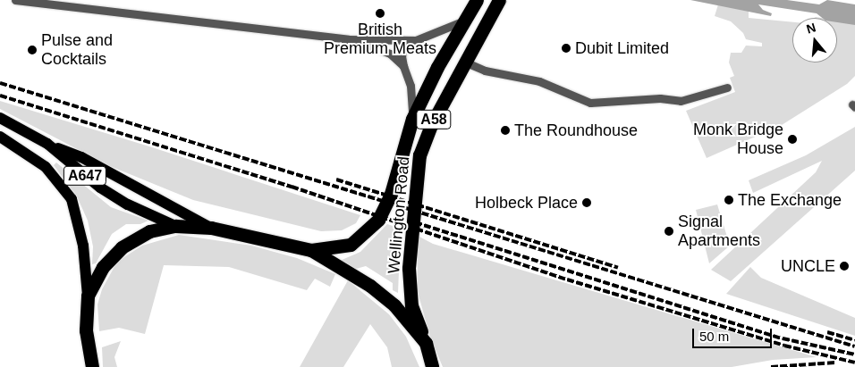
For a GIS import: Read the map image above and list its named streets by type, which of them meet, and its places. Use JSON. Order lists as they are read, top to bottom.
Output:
{
  "streets": {
    "highway": ["A58", "Wellington Road"],
    "main road": ["A647"]
  },
  "crossings": [
    ["A58", "A647"],
    ["A58", "Wellington Road"]
  ],
  "places": [
    "British Premium Meats",
    "Dubit Limited",
    "Pulse and Cocktails",
    "The Roundhouse",
    "Monk Bridge House",
    "The Exchange",
    "Holbeck Place",
    "Signal Apartments",
    "UNCLE"
  ],
  "scale_bar": "50 m",
  "north": "top"
}
